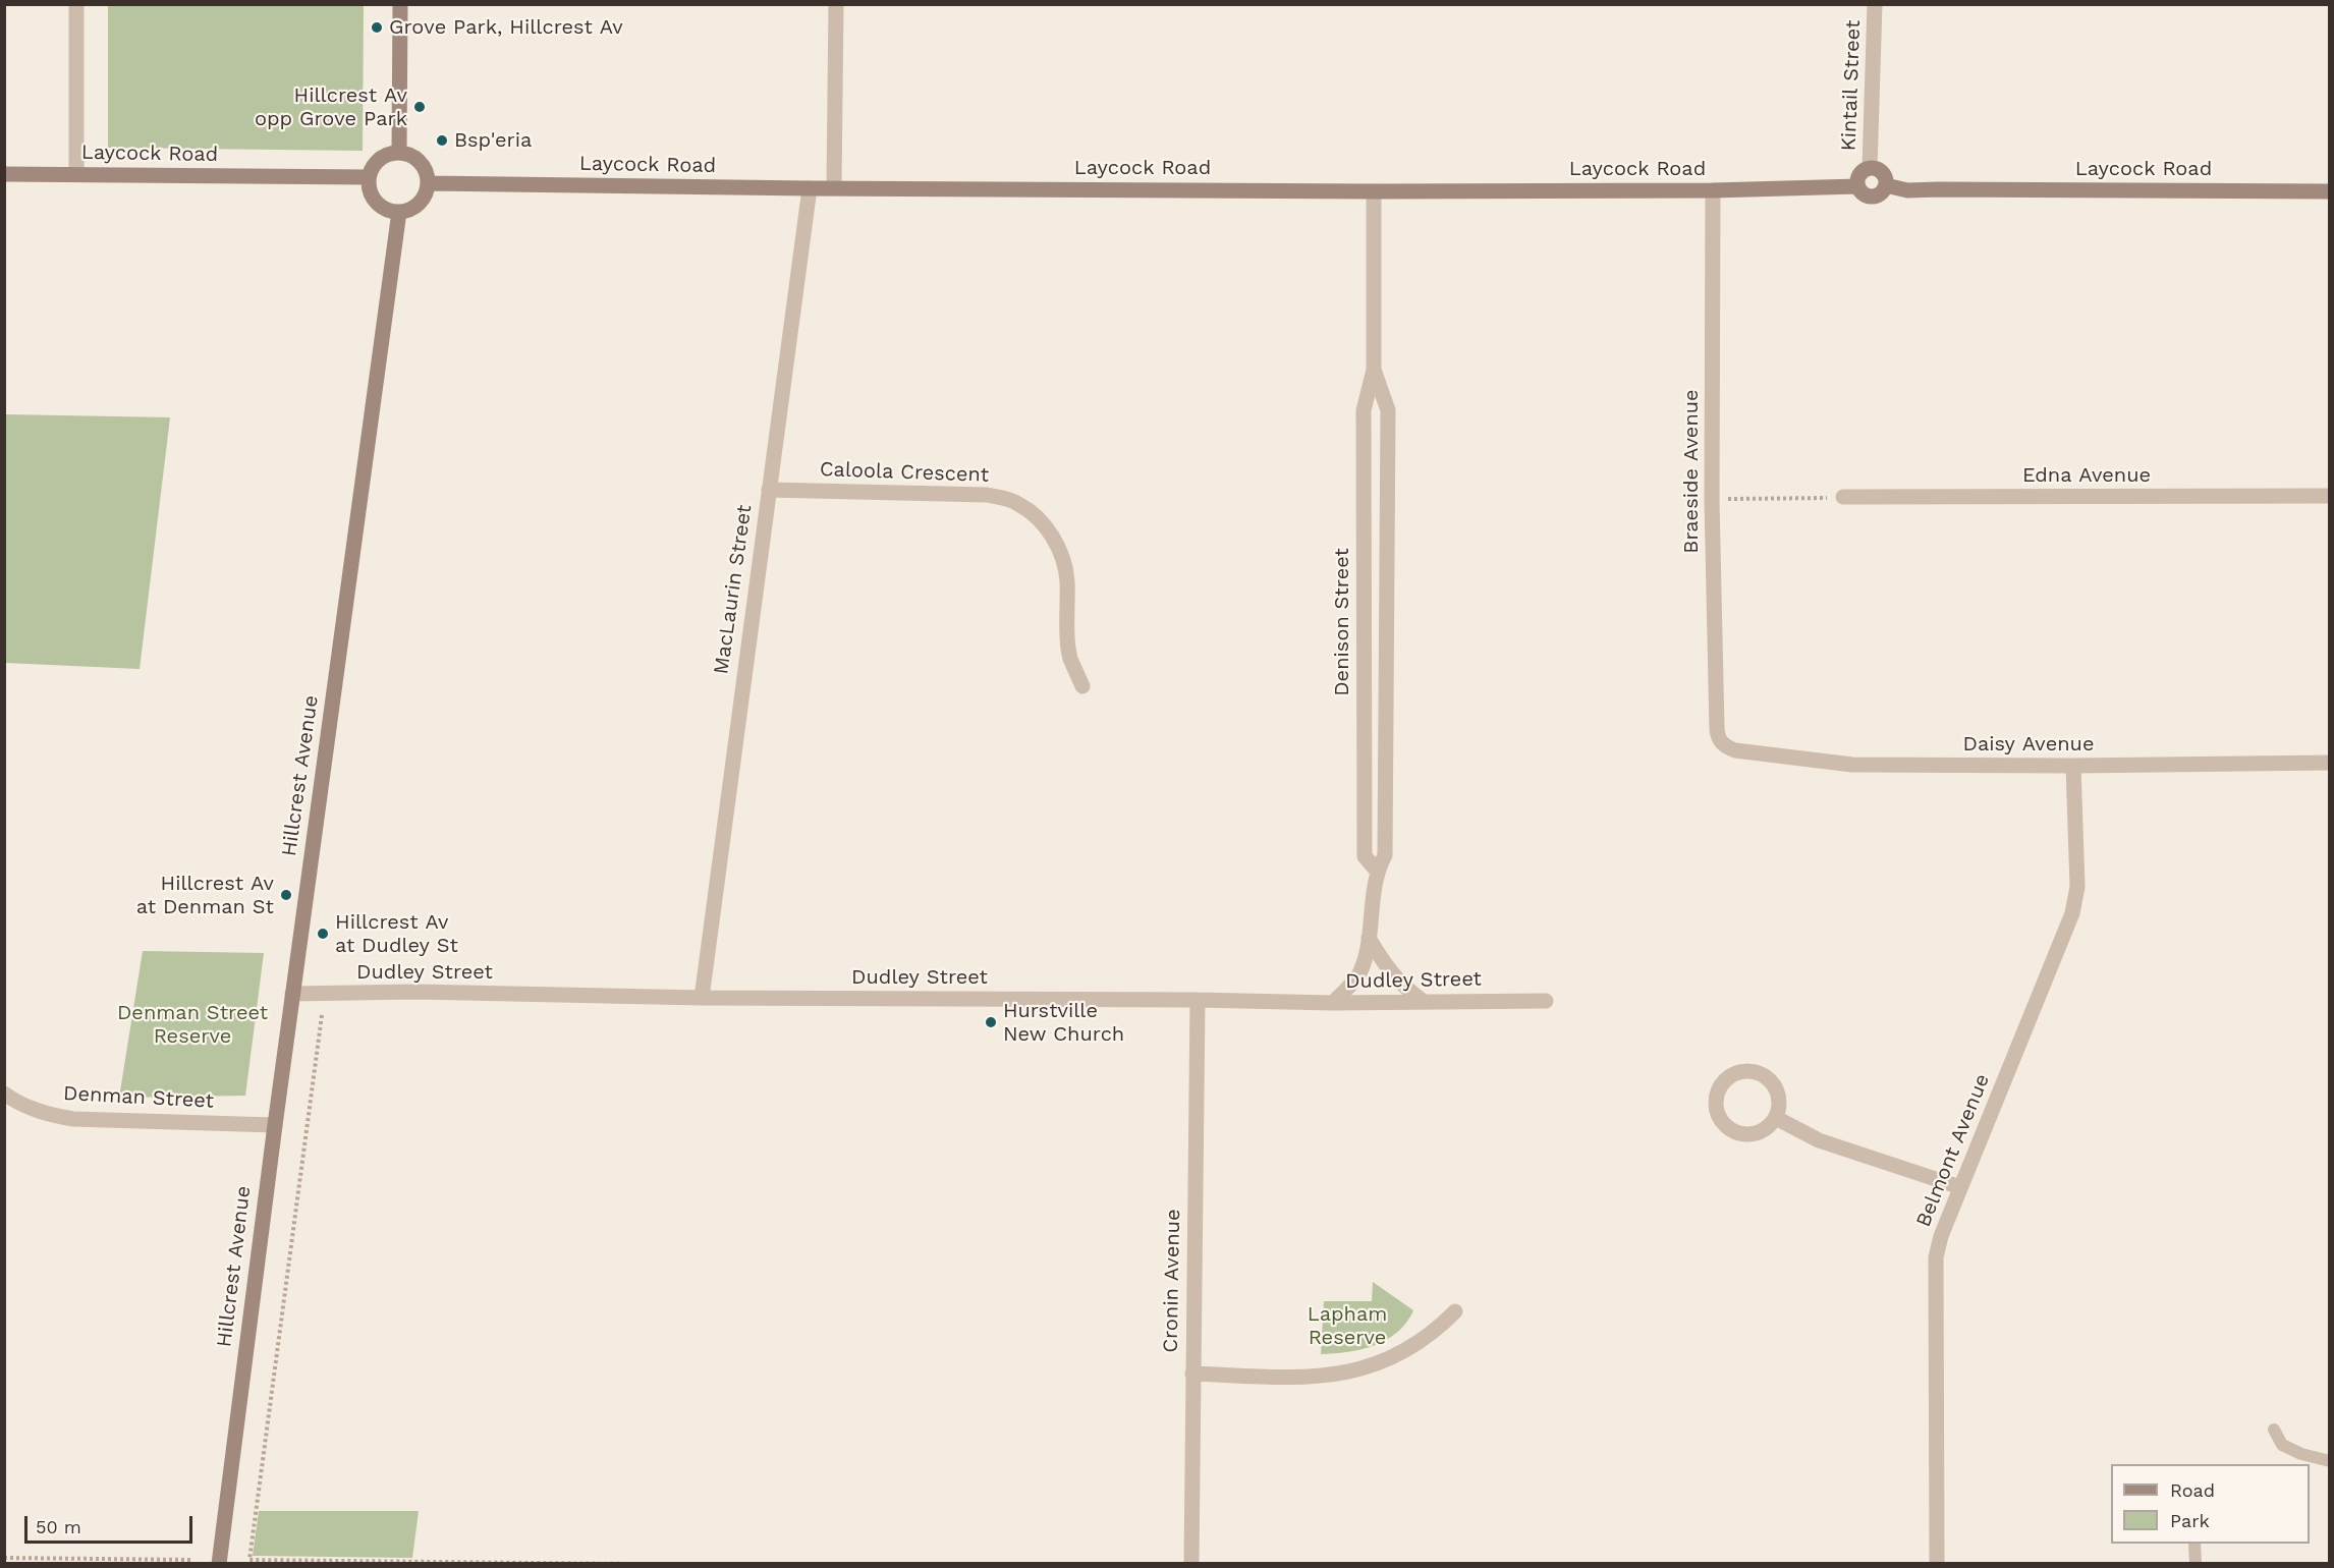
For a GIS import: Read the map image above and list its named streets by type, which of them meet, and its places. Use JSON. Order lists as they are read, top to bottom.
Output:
{
  "streets": {
    "street": [
      "Kintail Street",
      "Laycock Road",
      "Braeside Avenue",
      "Caloola Crescent",
      "Edna Avenue",
      "MacLaurin Street",
      "Denison Street",
      "Daisy Avenue",
      "Hillcrest Avenue",
      "Dudley Street",
      "Denman Street",
      "Belmont Avenue",
      "Cronin Avenue"
    ]
  },
  "crossings": [
    ["Kintail Street", "Laycock Road"],
    ["Laycock Road", "Braeside Avenue"],
    ["Laycock Road", "MacLaurin Street"],
    ["Laycock Road", "Denison Street"],
    ["Laycock Road", "Hillcrest Avenue"],
    ["Braeside Avenue", "Daisy Avenue"],
    ["Caloola Crescent", "MacLaurin Street"],
    ["MacLaurin Street", "Dudley Street"],
    ["Denison Street", "Dudley Street"],
    ["Daisy Avenue", "Belmont Avenue"],
    ["Hillcrest Avenue", "Dudley Street"],
    ["Hillcrest Avenue", "Denman Street"],
    ["Dudley Street", "Cronin Avenue"]
  ],
  "parks": ["Denman Street Reserve", "Lapham Reserve"],
  "places": [
    "Grove Park, Hillcrest Av",
    "Hillcrest Av opp Grove Park",
    "Bsp'eria",
    "Hillcrest Av at Denman St",
    "Hillcrest Av at Dudley St",
    "Hurstville New Church"
  ],
  "legend": ["Road", "Park"],
  "scale_bar": "50 m"
}
